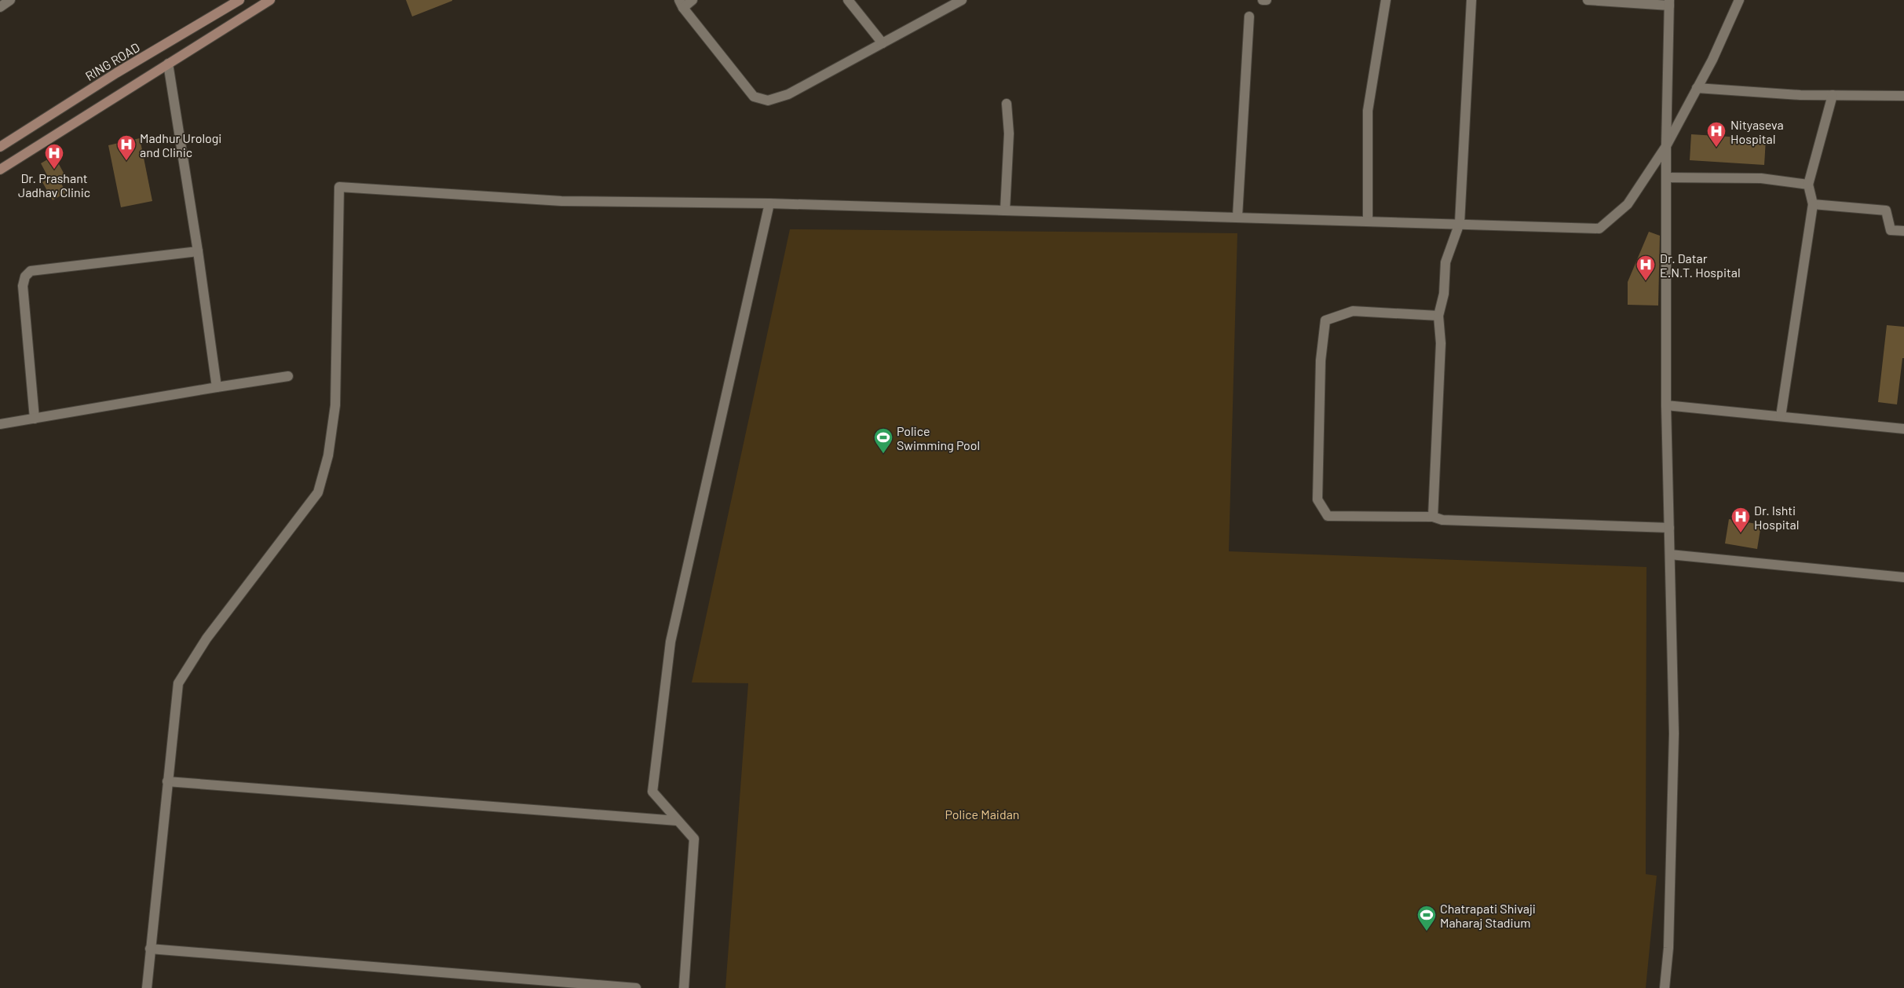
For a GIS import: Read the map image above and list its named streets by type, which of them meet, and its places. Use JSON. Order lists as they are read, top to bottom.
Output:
{
  "streets": {
    "main road": ["RING ROAD"]
  },
  "parks": ["Police Maidan"],
  "places": {
    "hospital": [
      "Nityaseva Hospital",
      "Madhur Urologi and Clinic",
      "Dr. Prashant Jadhav Clinic",
      "Dr. Datar E.N.T. Hospital",
      "Dr. Ishti Hospital"
    ],
    "sports": ["Police Swimming Pool", "Chatrapati Shivaji Maharaj Stadium"]
  }
}
